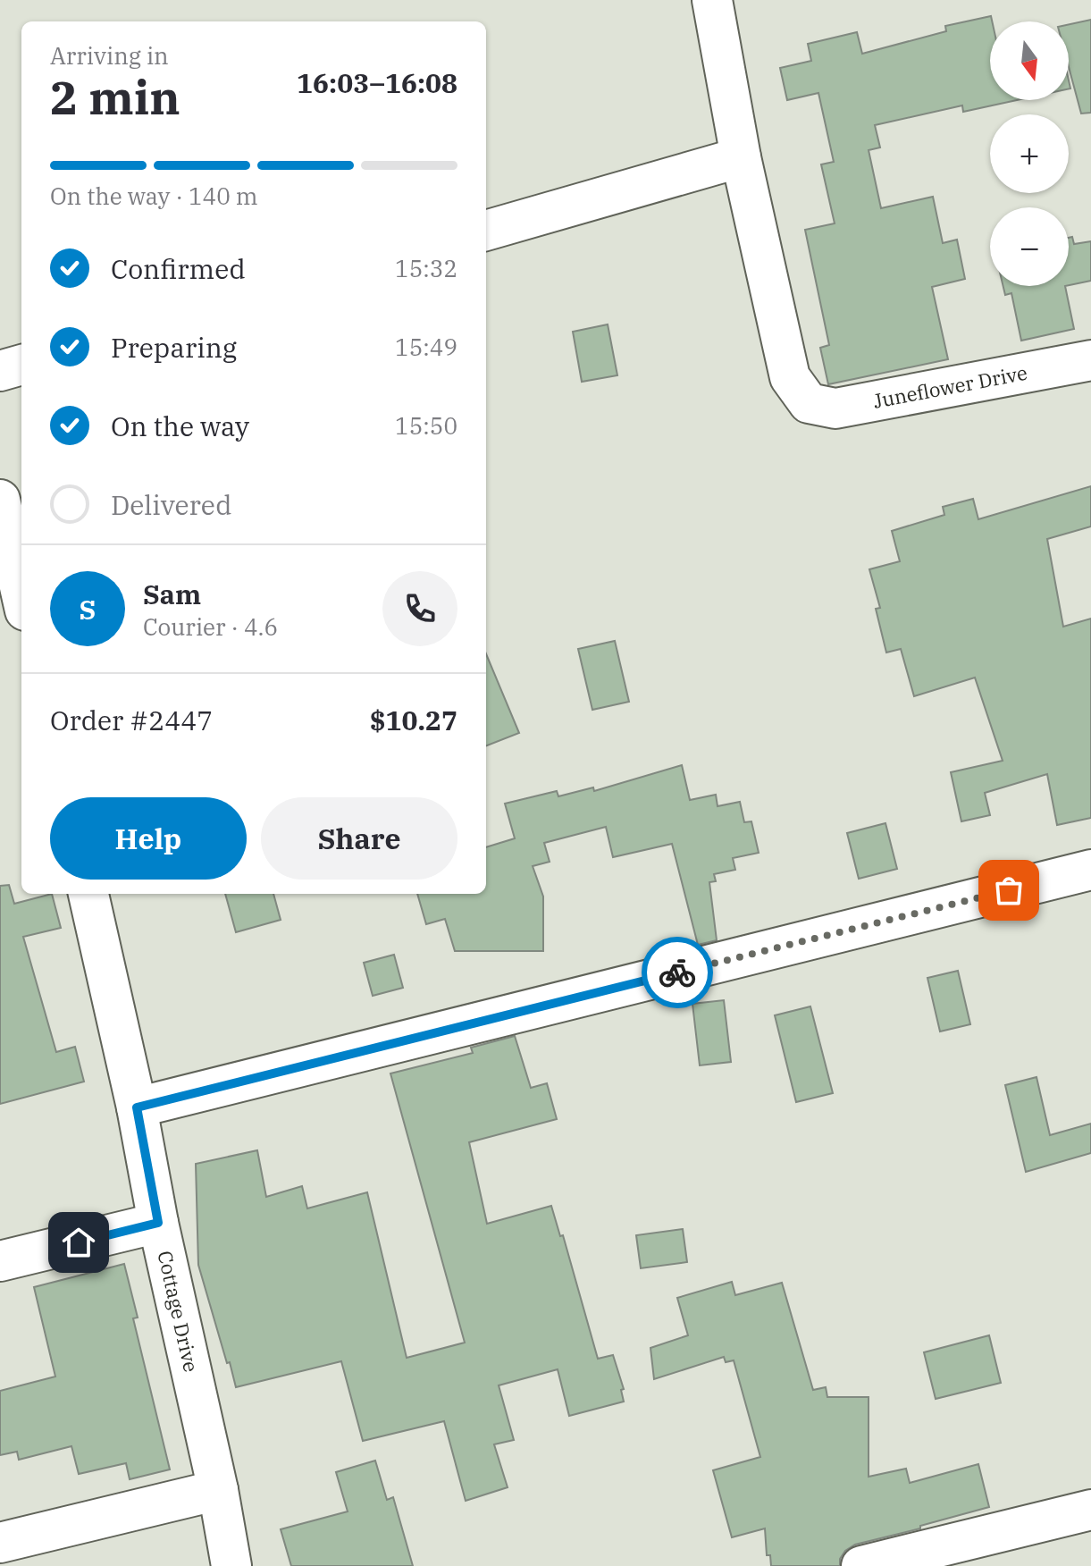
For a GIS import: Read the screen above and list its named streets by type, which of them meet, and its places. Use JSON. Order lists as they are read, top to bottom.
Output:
{
  "streets": {
    "street": ["Juneflower Drive", "Cottage Drive"]
  },
  "north": "bottom",
  "page": {
    "map_buttons": ["+", "−"],
    "heading": ["2 min", "Arriving in", "16:03–16:08"],
    "panel": [
      "Sam",
      "Courier · 4.6",
      "Order #2447",
      "$10.27"
    ],
    "bar": "On the way · 140 m",
    "list": [
      ["Confirmed", "15:32"],
      ["Preparing", "15:49"],
      ["On the way", "15:50"],
      "Delivered"
    ],
    "round": "S",
    "buttons": ["Help", "Share"]
  }
}
